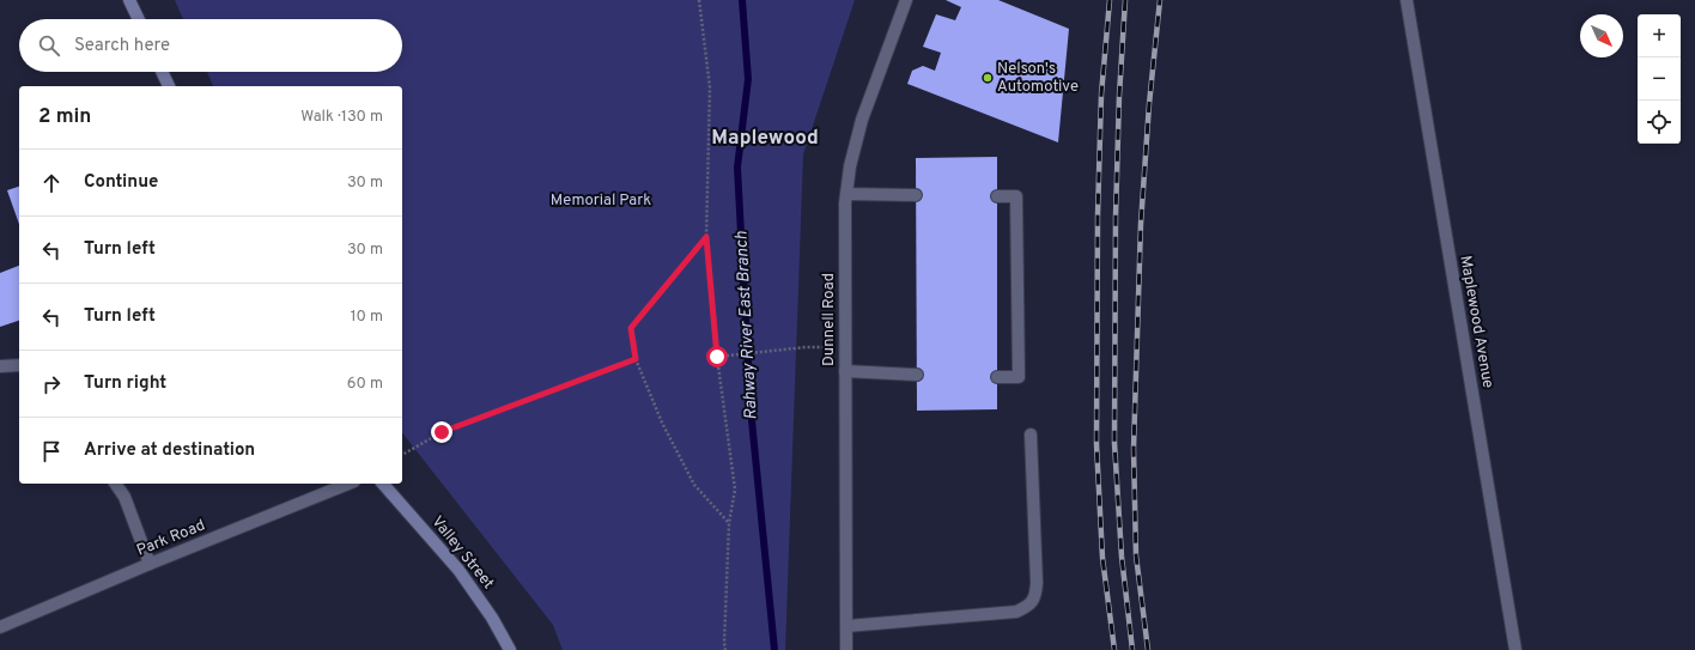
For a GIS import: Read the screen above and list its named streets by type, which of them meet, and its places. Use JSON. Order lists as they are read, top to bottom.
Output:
{
  "streets": {
    "main road": ["Valley Street"],
    "street": ["Dunnell Road", "Maplewood Avenue", "Park Road"]
  },
  "districts": ["Maplewood"],
  "water": ["Rahway River East Branch"],
  "parks": ["Memorial Park"],
  "places": ["Nelson's Automotive"],
  "north": "bottom right",
  "page": {
    "map_buttons": ["+", "−"],
    "search": "Search here",
    "heading": ["2 min", "Walk · 130 m"],
    "list": [
      ["Continue", "30 m"],
      ["Turn left", "30 m"],
      ["Turn left", "10 m"],
      ["Turn right", "60 m"],
      "Arrive at destination"
    ]
  }
}
